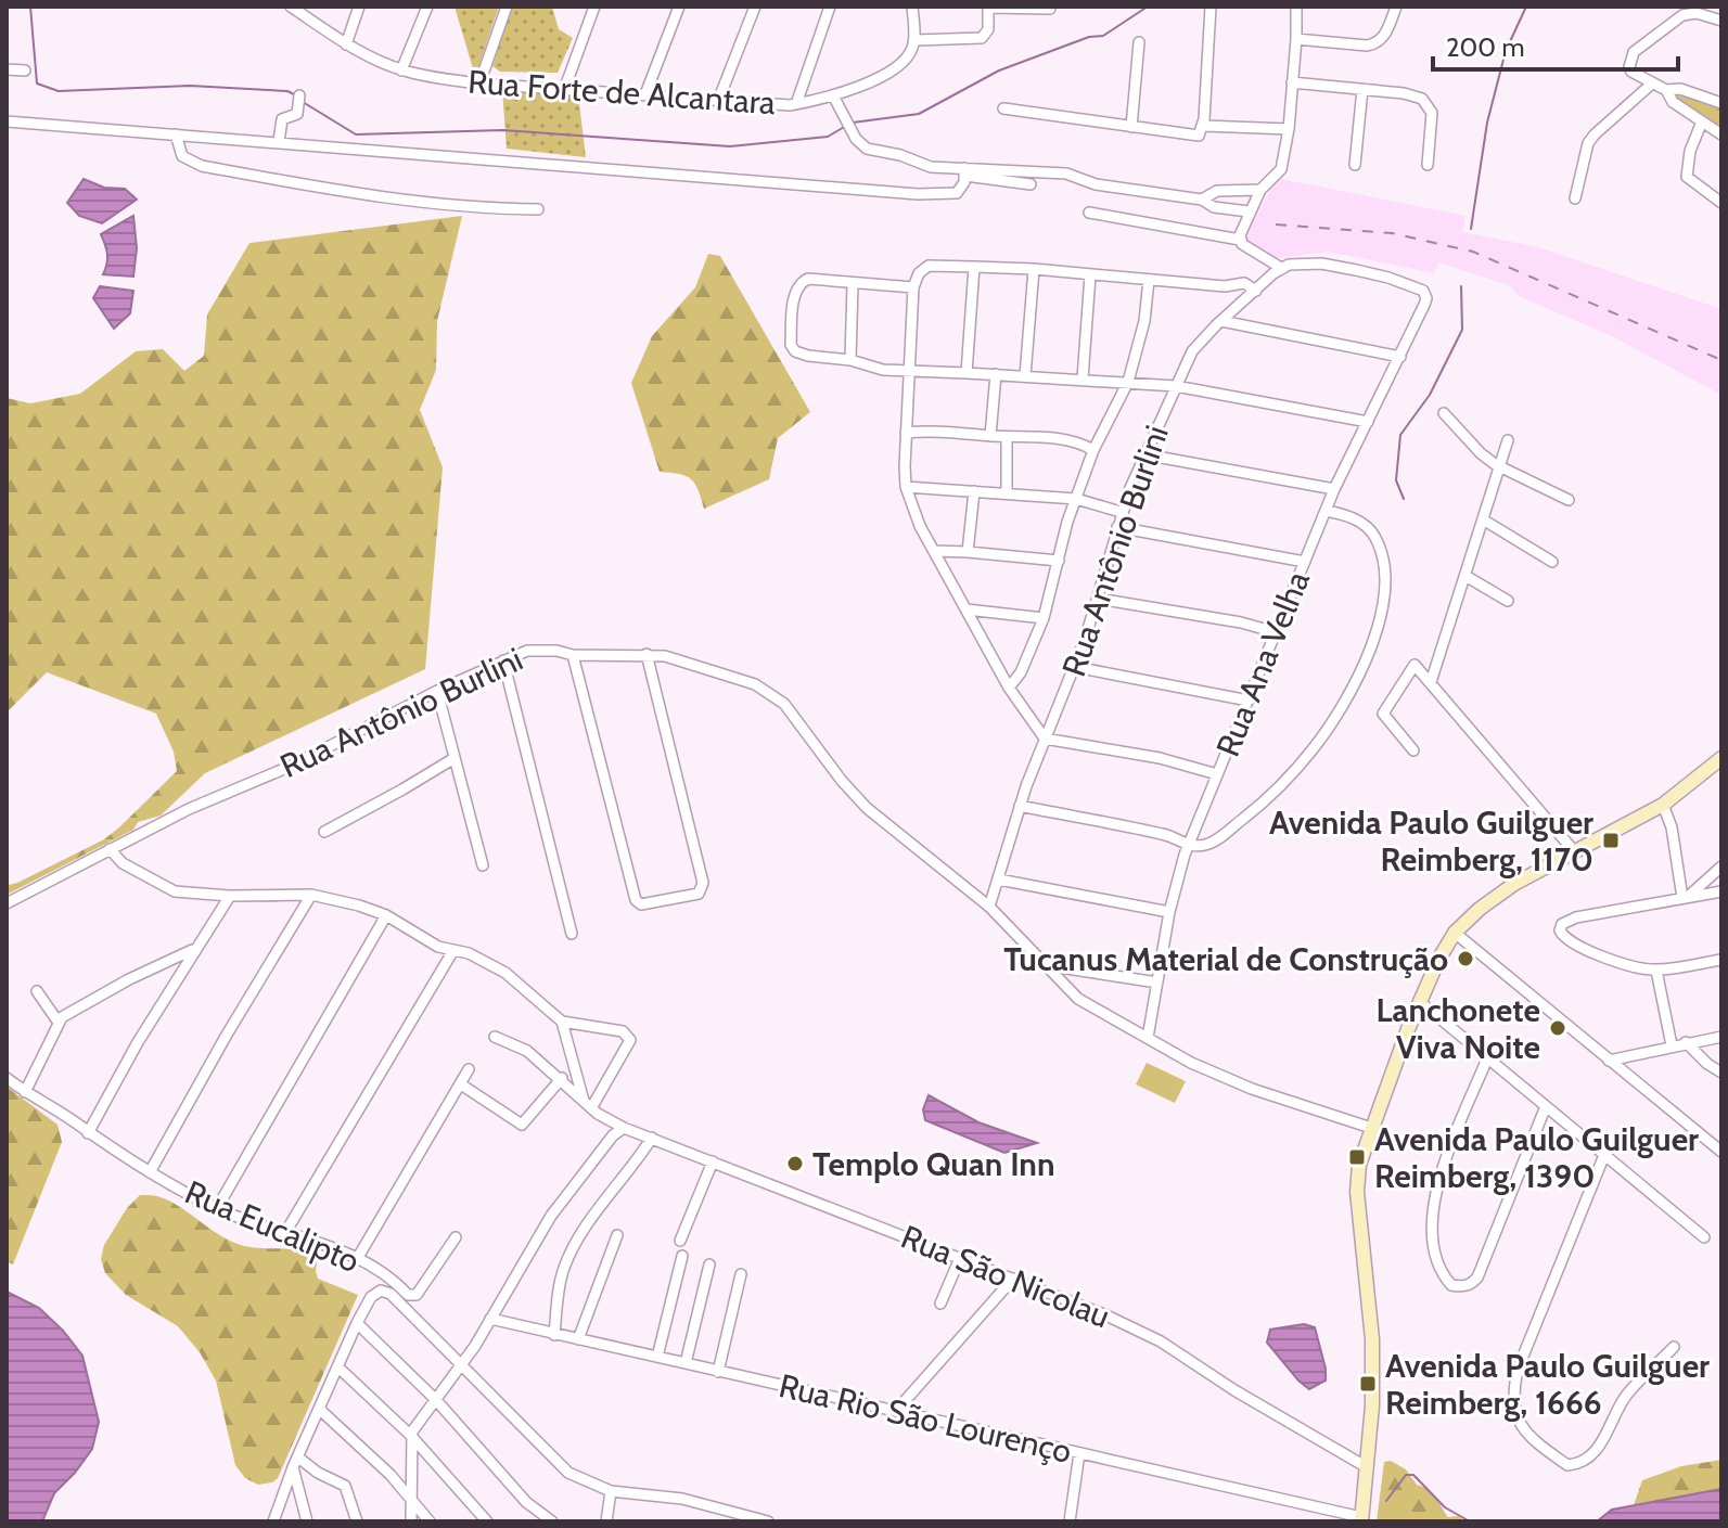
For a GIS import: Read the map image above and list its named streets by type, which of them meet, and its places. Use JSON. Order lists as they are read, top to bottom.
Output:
{
  "streets": {
    "street": [
      "Rua Forte de Alcantara",
      "Rua Antônio Burlini",
      "Rua Ana Velha",
      "Rua Eucalipto",
      "Rua São Nicolau",
      "Rua Rio São Lourenço"
    ]
  },
  "crossings": [
    ["Rua Antônio Burlini", "Rua Ana Velha"]
  ],
  "places": {
    "transit": ["Avenida Paulo Guilguer Reimberg, 1170", "Avenida Paulo Guilguer Reimberg, 1390", "Avenida Paulo Guilguer Reimberg, 1666"],
    "other": ["Tucanus Material de Construção", "Lanchonete Viva Noite", "Templo Quan Inn"]
  },
  "scale_bar": "200 m"
}
